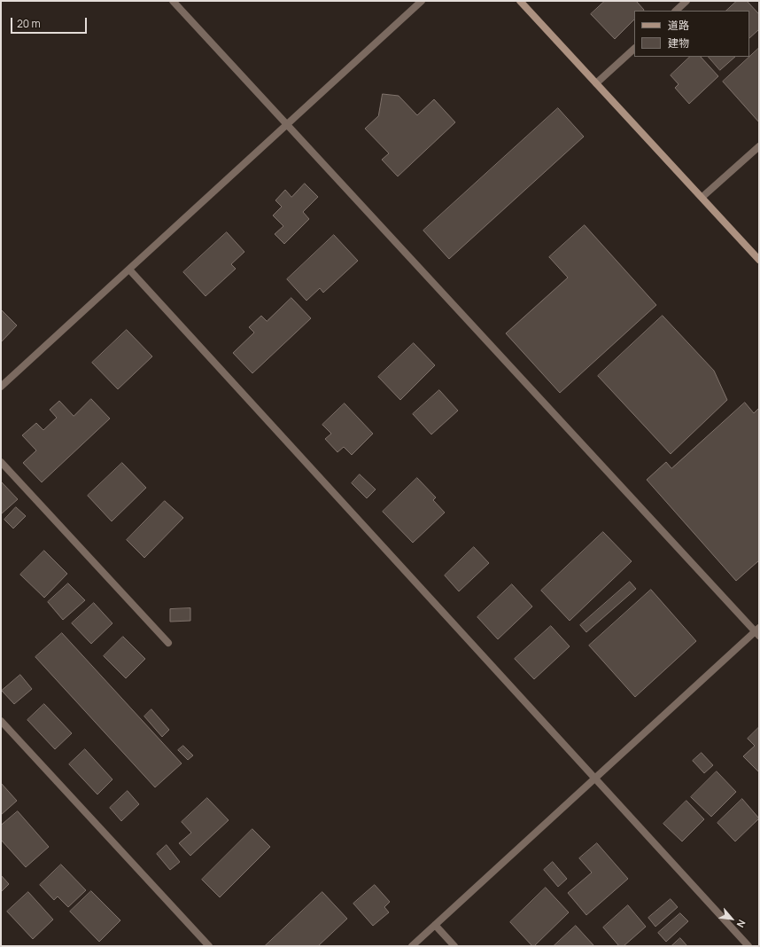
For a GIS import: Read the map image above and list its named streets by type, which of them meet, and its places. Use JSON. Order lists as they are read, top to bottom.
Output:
{
  "legend": ["道路", "建物"],
  "scale_bar": "20 m",
  "north": "bottom right"
}
